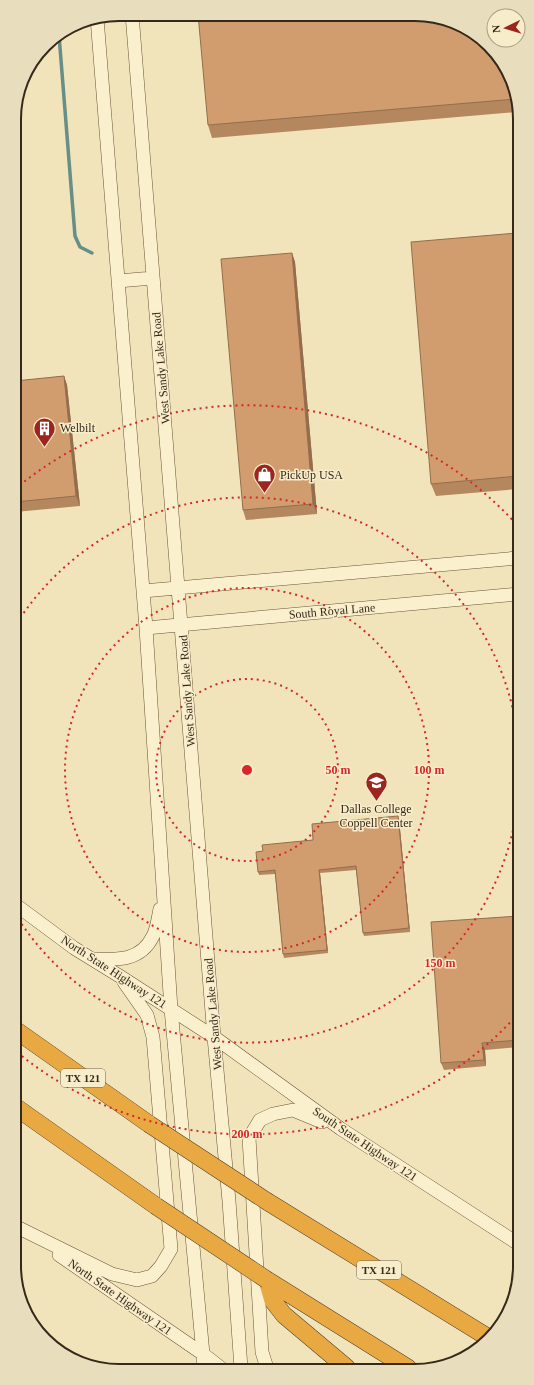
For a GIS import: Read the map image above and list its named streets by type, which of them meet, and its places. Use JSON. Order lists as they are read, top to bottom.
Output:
{
  "streets": {
    "highway": ["TX 121"],
    "main road": [
      "West Sandy Lake Road",
      "South Royal Lane",
      "North State Highway 121",
      "South State Highway 121"
    ]
  },
  "crossings": [
    ["West Sandy Lake Road", "South Royal Lane"],
    ["West Sandy Lake Road", "North State Highway 121"],
    ["West Sandy Lake Road", "South State Highway 121"],
    ["North State Highway 121", "South State Highway 121"]
  ],
  "places": {
    "building": ["Welbilt"],
    "shop": ["PickUp USA"],
    "school or university": ["Dallas College Coppell Center"]
  },
  "north": "left",
  "rings": [
    "50 m",
    "100 m",
    "150 m",
    "200 m"
  ]
}
